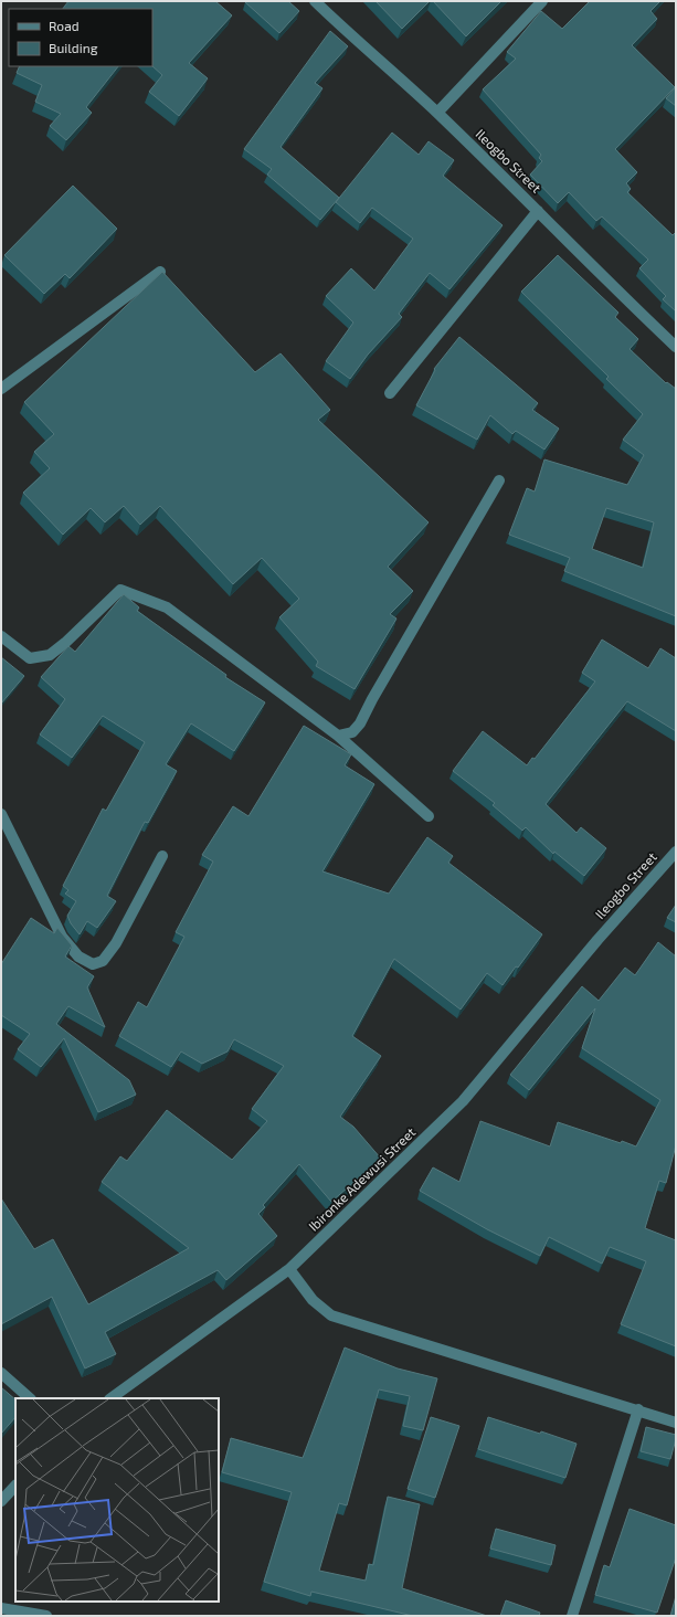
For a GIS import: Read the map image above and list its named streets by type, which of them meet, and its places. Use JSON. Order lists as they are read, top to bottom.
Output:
{
  "streets": {
    "street": ["Ileogbo Street", "Ibironke Adewusi Street"]
  },
  "crossings": [
    ["Ileogbo Street", "Ibironke Adewusi Street"]
  ],
  "legend": ["Road", "Building"]
}
